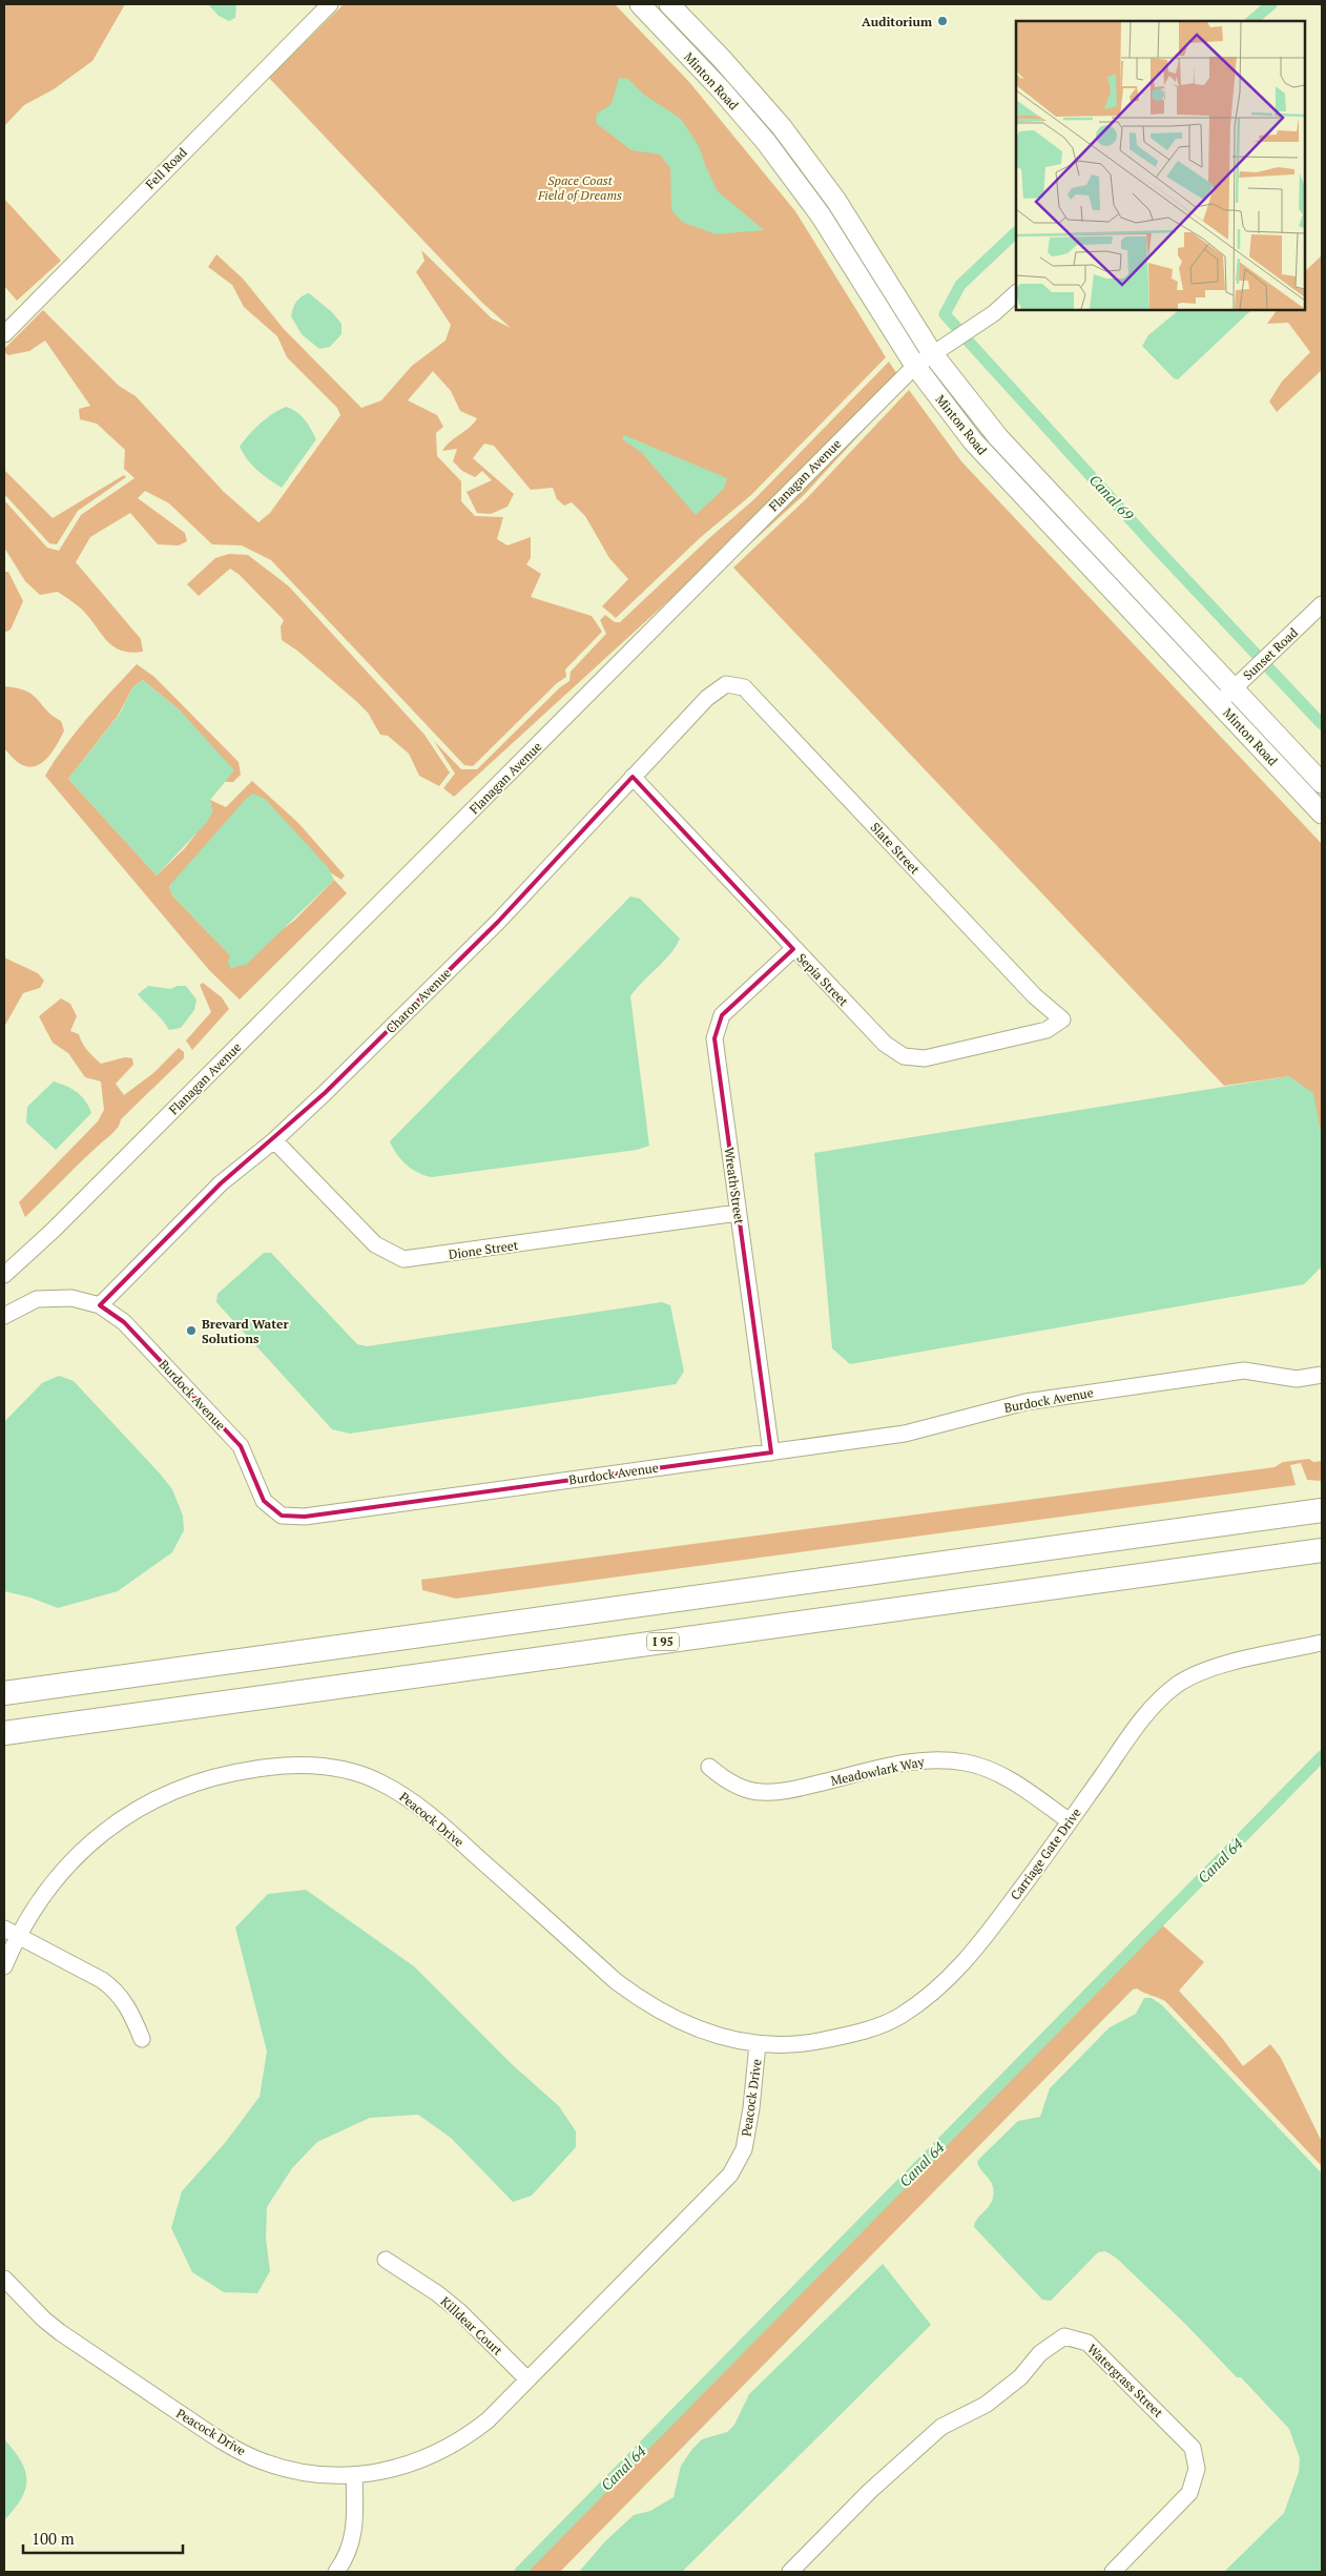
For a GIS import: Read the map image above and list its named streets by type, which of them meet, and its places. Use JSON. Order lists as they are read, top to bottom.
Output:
{
  "streets": {
    "highway": ["I 95"],
    "main road": ["Minton Road"],
    "street": [
      "Fell Road",
      "Flanagan Avenue",
      "Sunset Road",
      "Slate Street",
      "Sepia Street",
      "Charon Avenue",
      "Wreath Street",
      "Dione Street",
      "Burdock Avenue",
      "Meadowlark Way",
      "Peacock Drive",
      "Carriage Gate Drive",
      "Killdear Court",
      "Watergrass Street"
    ]
  },
  "crossings": [
    ["Minton Road", "Flanagan Avenue"],
    ["Minton Road", "Sunset Road"],
    ["Slate Street", "Sepia Street"],
    ["Slate Street", "Charon Avenue"],
    ["Sepia Street", "Charon Avenue"],
    ["Sepia Street", "Wreath Street"],
    ["Charon Avenue", "Dione Street"],
    ["Charon Avenue", "Burdock Avenue"],
    ["Wreath Street", "Dione Street"],
    ["Wreath Street", "Burdock Avenue"],
    ["Meadowlark Way", "Carriage Gate Drive"],
    ["Peacock Drive", "Carriage Gate Drive"],
    ["Peacock Drive", "Killdear Court"]
  ],
  "water": ["Canal 69", "Canal 64"],
  "parks": ["Space Coast Field of Dreams"],
  "places": ["Auditorium", "Brevard Water Solutions"],
  "scale_bar": "100 m"
}
